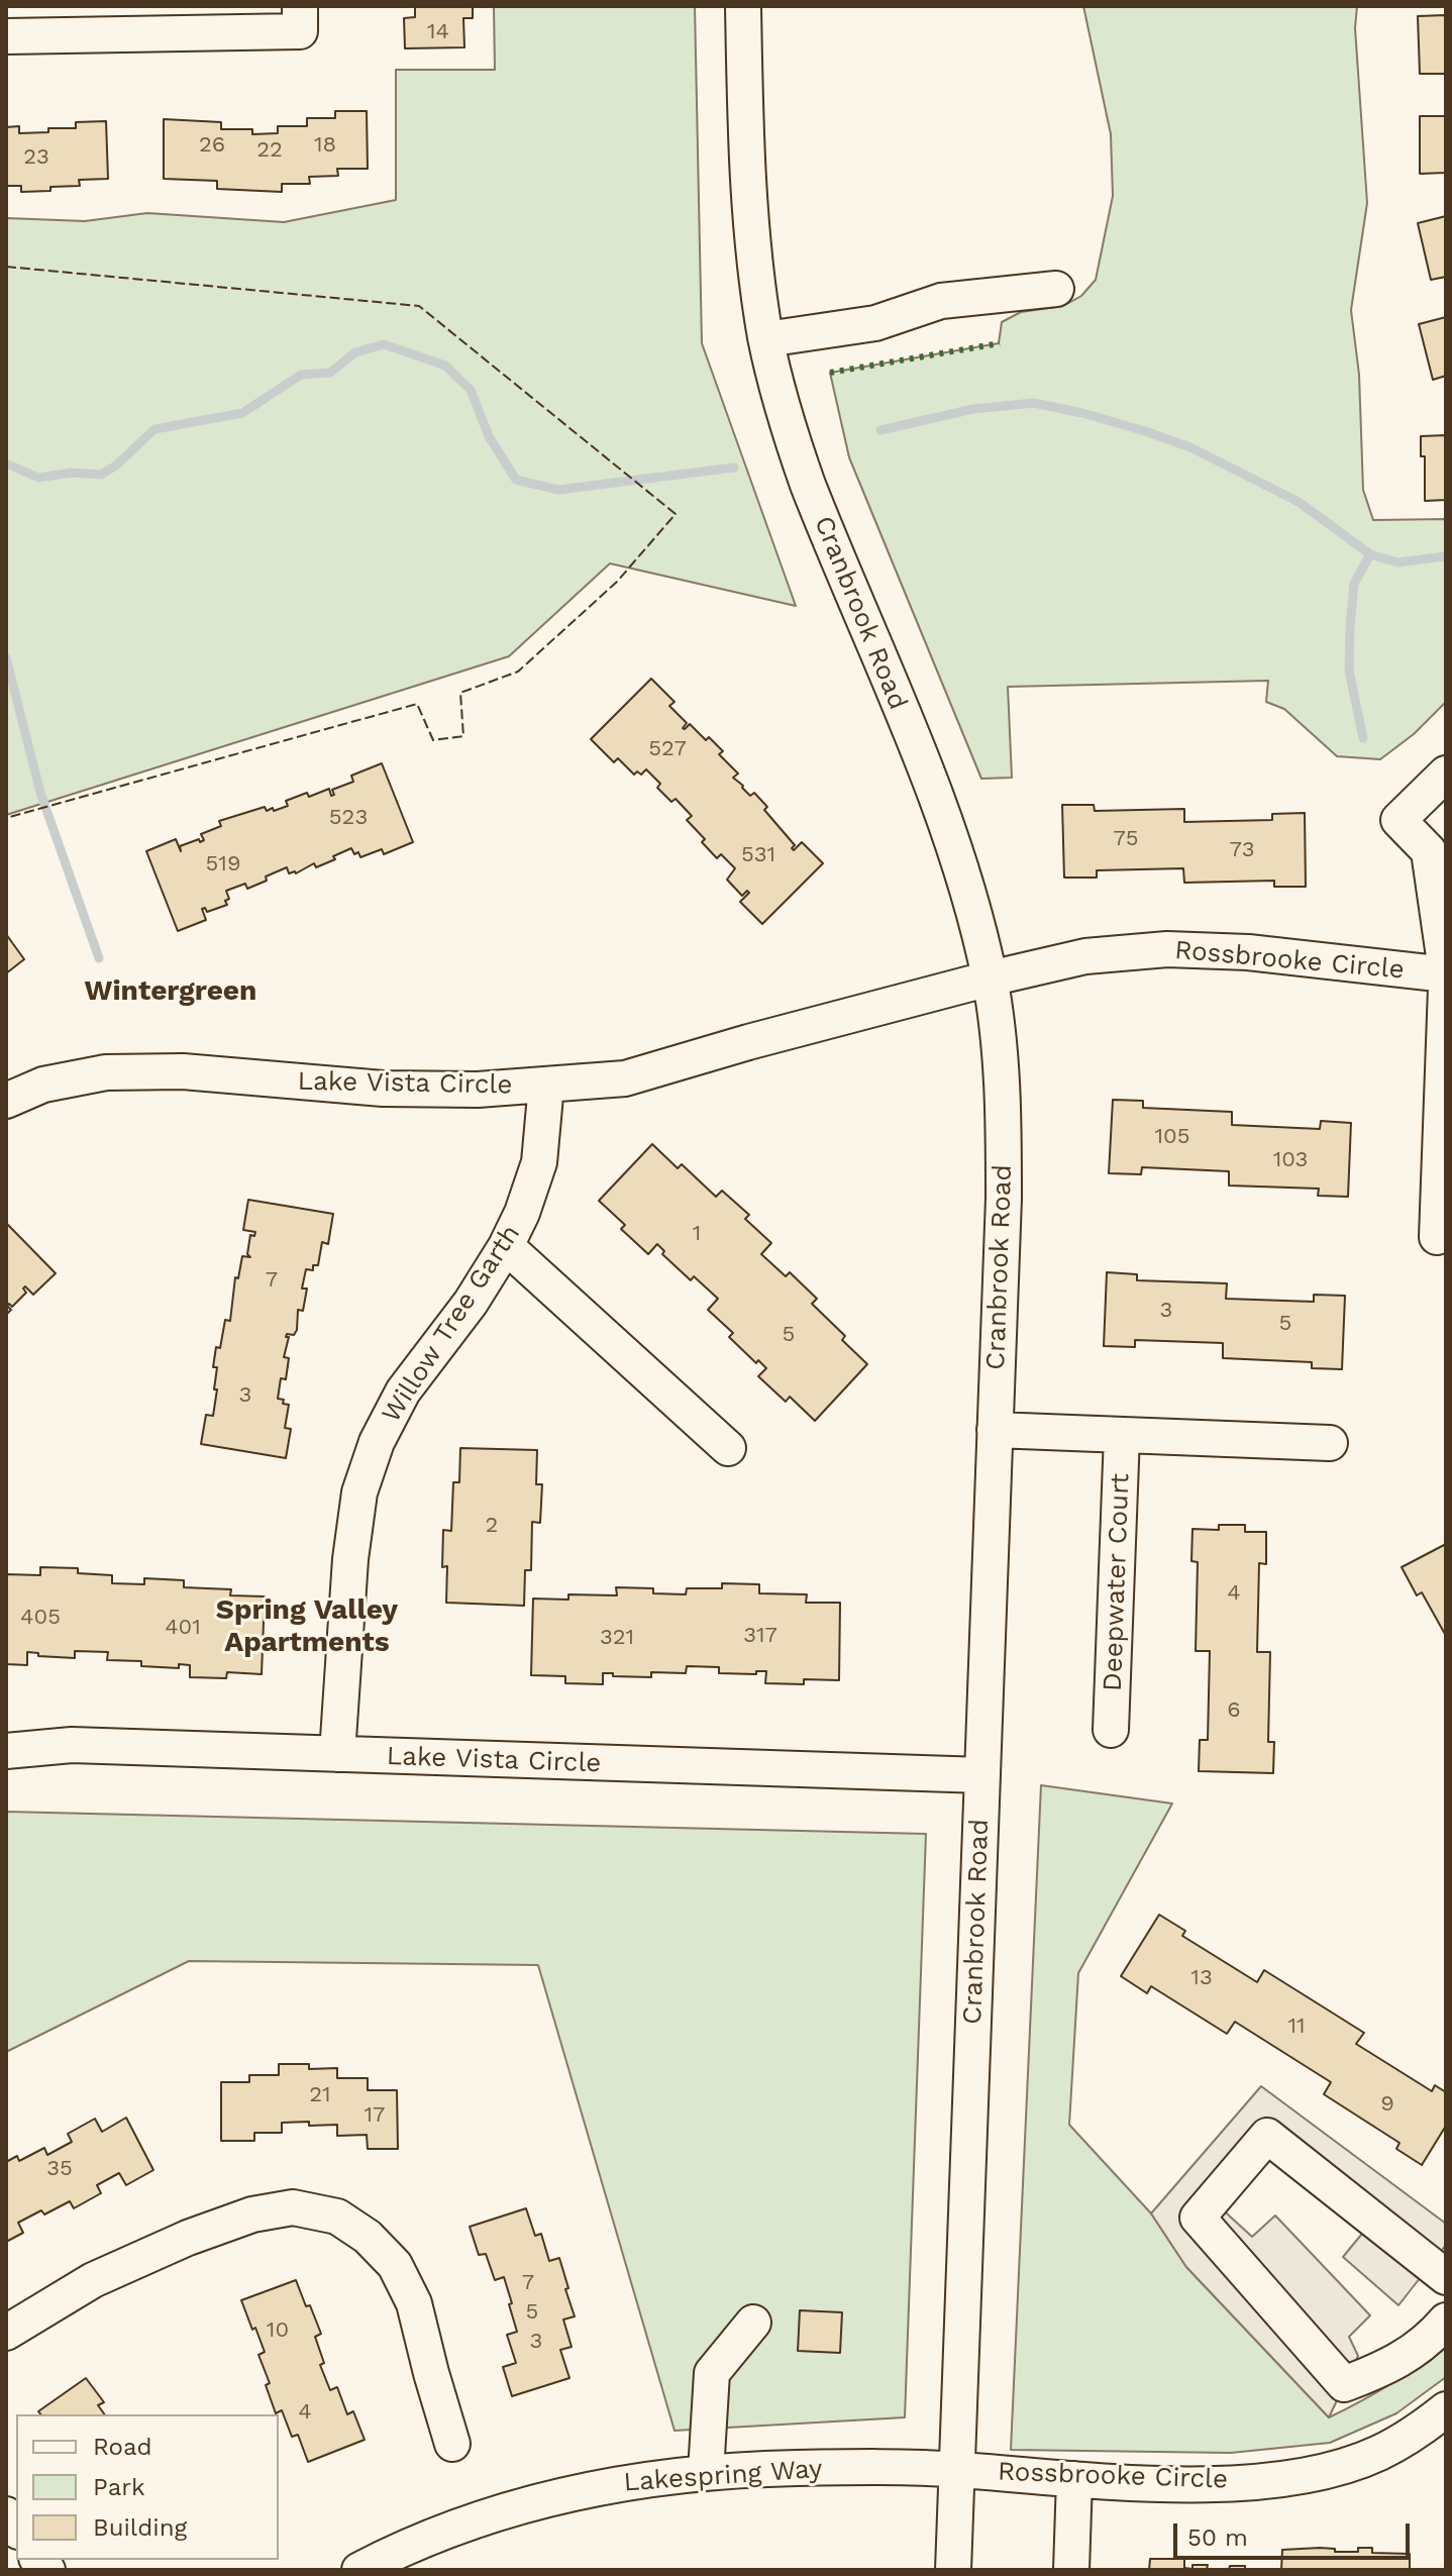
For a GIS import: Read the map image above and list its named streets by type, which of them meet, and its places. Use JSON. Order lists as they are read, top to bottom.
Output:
{
  "streets": {
    "street": [
      "Cranbrook Road",
      "Rossbrooke Circle",
      "Lake Vista Circle",
      "Willow Tree Garth",
      "Deepwater Court",
      "Lakespring Way"
    ]
  },
  "crossings": [
    ["Cranbrook Road", "Rossbrooke Circle"],
    ["Cranbrook Road", "Lake Vista Circle"],
    ["Cranbrook Road", "Deepwater Court"],
    ["Cranbrook Road", "Lakespring Way"],
    ["Rossbrooke Circle", "Lake Vista Circle"],
    ["Rossbrooke Circle", "Lakespring Way"],
    ["Lake Vista Circle", "Willow Tree Garth"]
  ],
  "districts": ["Wintergreen", "Spring Valley Apartments"],
  "house_numbers": [
    "14",
    "26",
    "18",
    "22",
    "23",
    "527",
    "523",
    "75",
    "73",
    "531",
    "519",
    "105",
    "103",
    "1",
    "7",
    "3",
    "5",
    "5",
    "3",
    "2",
    "4",
    "405",
    "401",
    "317",
    "321",
    "6",
    "13",
    "11",
    "21",
    "9",
    "17",
    "35",
    "7",
    "5",
    "10",
    "3",
    "4"
  ],
  "legend": ["Road", "Park", "Building"],
  "scale_bar": "50 m"
}
